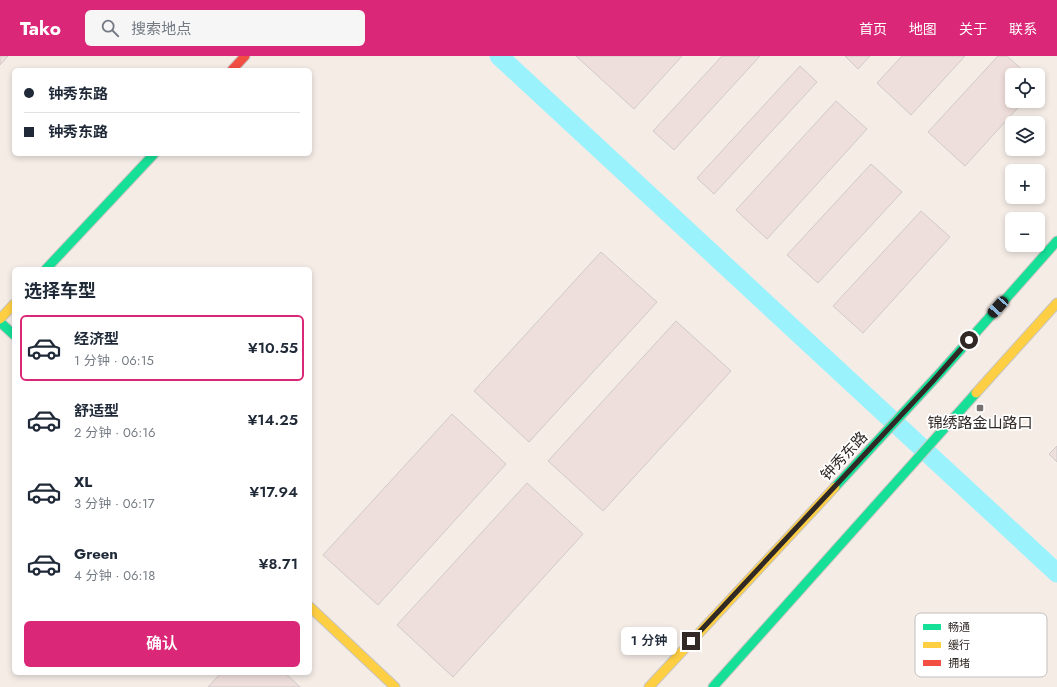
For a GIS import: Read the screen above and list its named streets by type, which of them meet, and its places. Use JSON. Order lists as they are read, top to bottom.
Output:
{
  "streets": {
    "main road": ["钟秀东路"]
  },
  "places": {
    "transit": ["锦绣路金山路口"]
  },
  "legend": ["畅通", "缓行", "拥堵"],
  "page": {
    "header": "Tako",
    "search": "搜索地点",
    "nav": [
      "首页",
      "地图",
      "关于",
      "联系"
    ],
    "map_buttons": ["+", "−"],
    "banner": ["钟秀东路", "钟秀东路"],
    "heading": "选择车型",
    "list": [
      {
        "name": "经济型",
        "note": "1 分钟 · 06:15",
        "value": "¥10.55"
      },
      {
        "name": "舒适型",
        "note": "2 分钟 · 06:16",
        "value": "¥14.25"
      },
      {
        "name": "XL",
        "note": "3 分钟 · 06:17",
        "value": "¥17.94"
      },
      {
        "name": "Green",
        "note": "4 分钟 · 06:18",
        "value": "¥8.71"
      }
    ],
    "buttons": "确认",
    "bubble": "1 分钟"
  }
}
